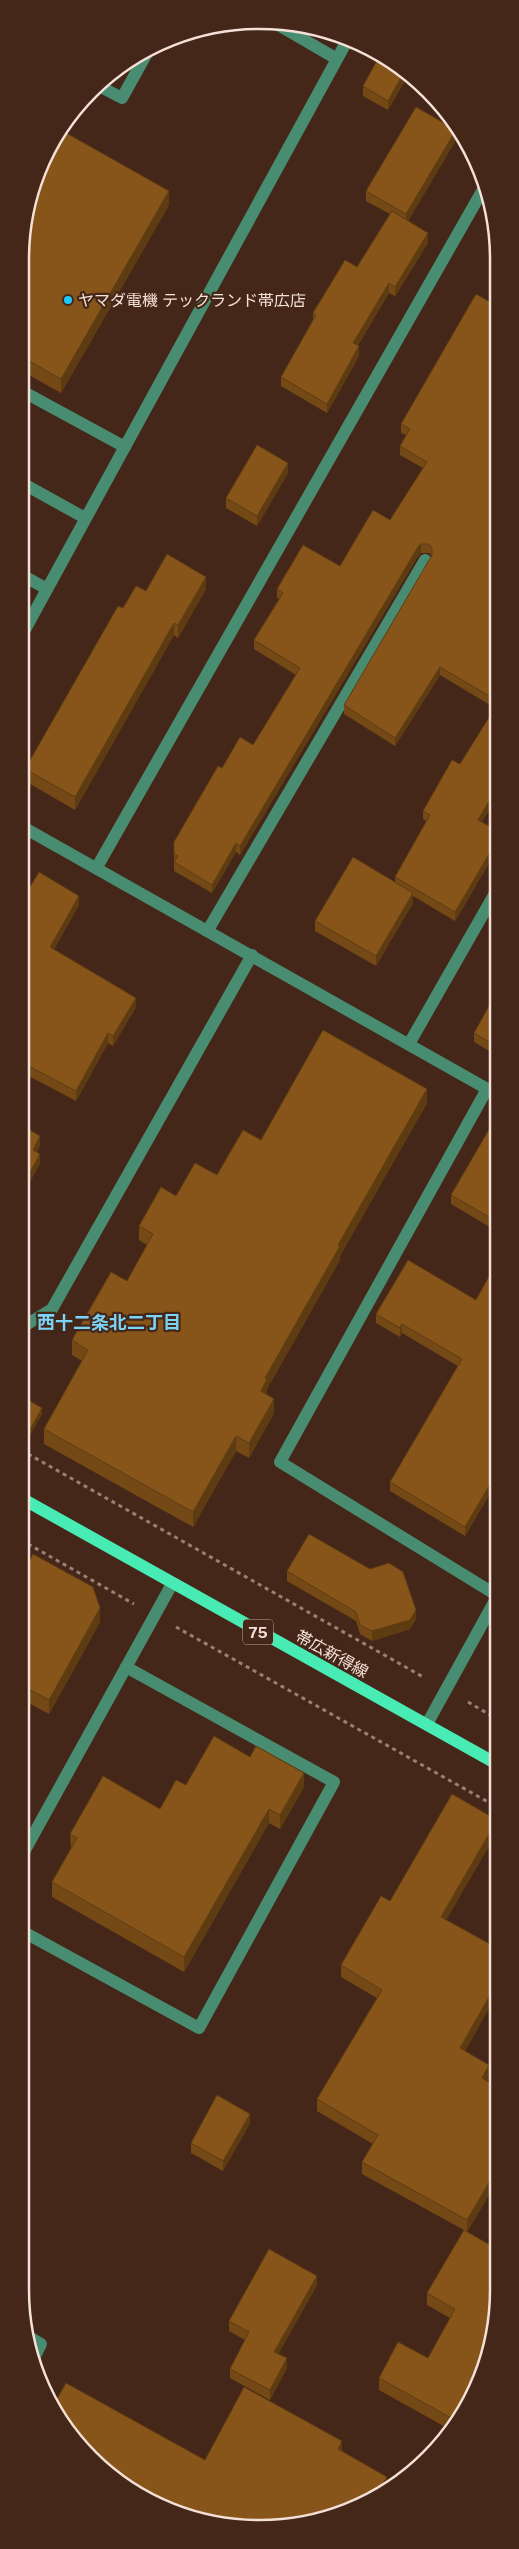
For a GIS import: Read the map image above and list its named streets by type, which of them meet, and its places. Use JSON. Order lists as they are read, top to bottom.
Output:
{
  "streets": {
    "main road": ["75", "帯広新得線"]
  },
  "districts": ["西十二条北二丁目"],
  "places": ["ヤマダ電機 テックランド帯広店"]
}
